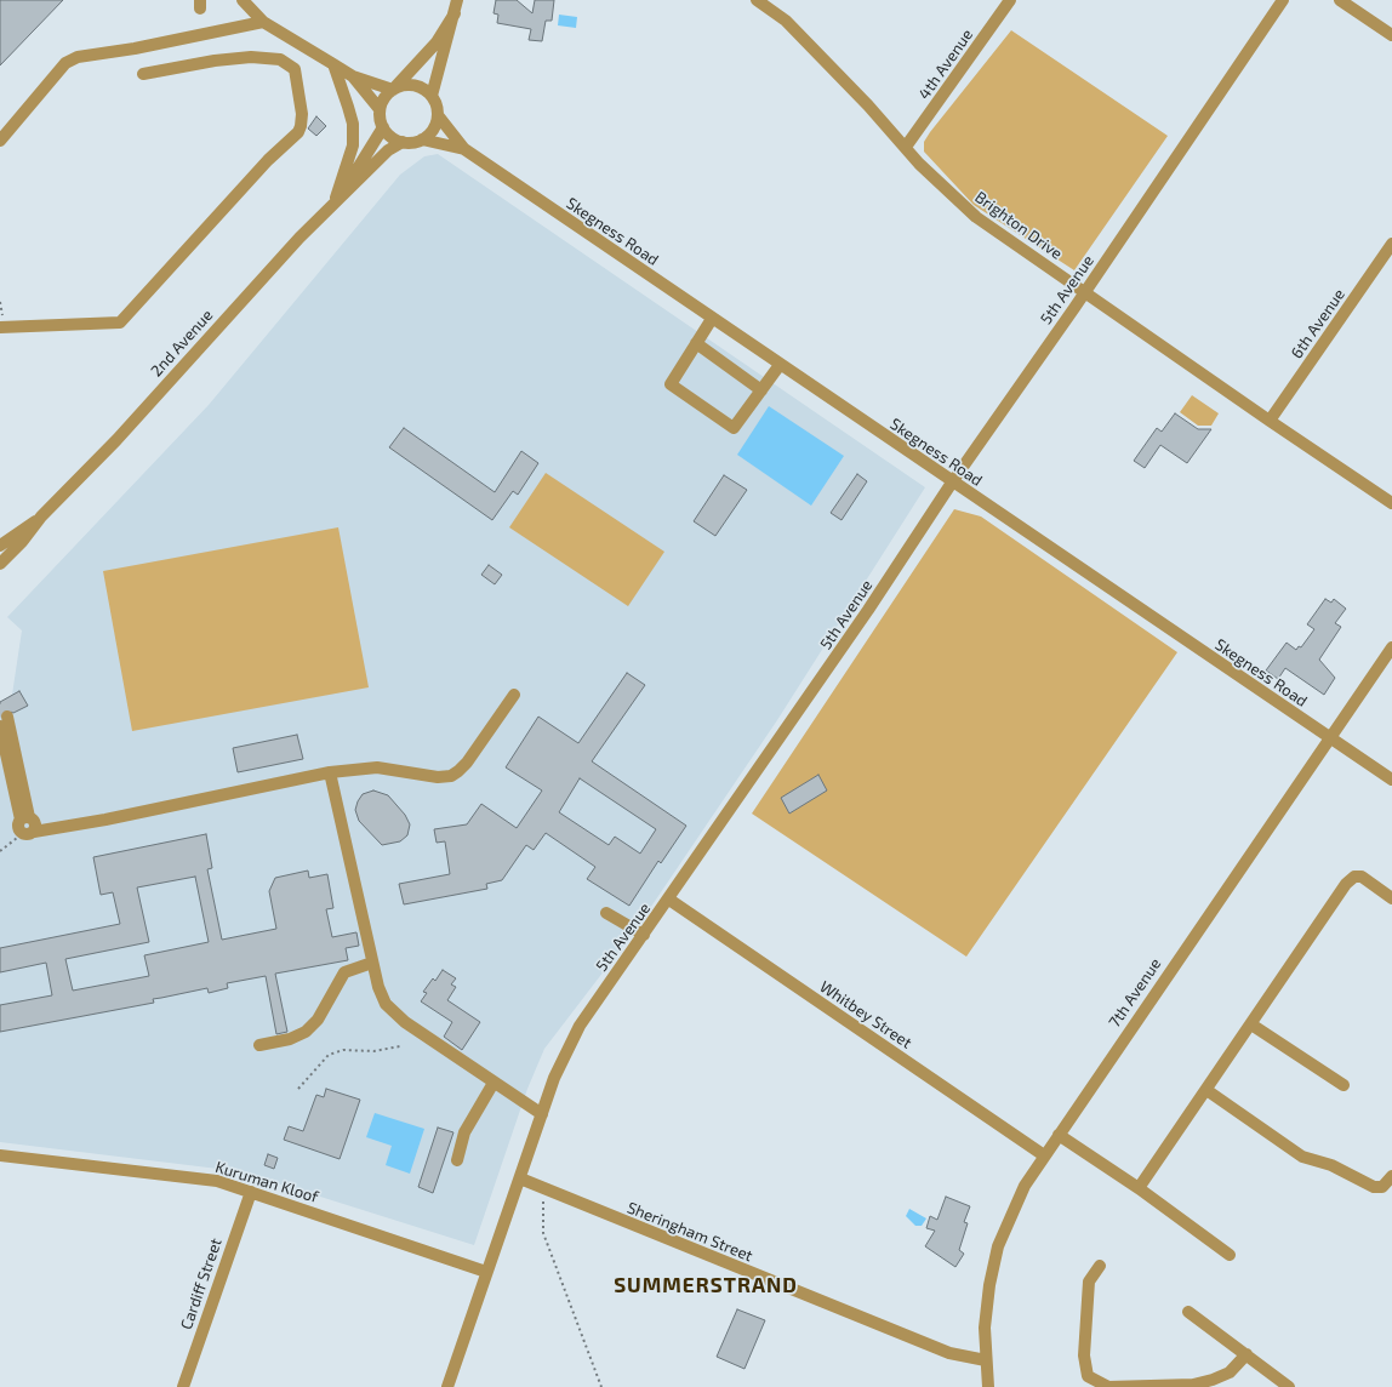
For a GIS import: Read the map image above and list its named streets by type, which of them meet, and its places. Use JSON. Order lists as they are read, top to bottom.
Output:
{
  "streets": {
    "street": [
      "4th Avenue",
      "Brighton Drive",
      "Skegness Road",
      "5th Avenue",
      "6th Avenue",
      "2nd Avenue",
      "7th Avenue",
      "Whitbey Street",
      "Kuruman Kloof",
      "Sheringham Street",
      "Cardiff Street"
    ]
  },
  "crossings": [
    ["4th Avenue", "Brighton Drive"],
    ["Brighton Drive", "5th Avenue"],
    ["Brighton Drive", "6th Avenue"],
    ["Skegness Road", "5th Avenue"],
    ["Skegness Road", "2nd Avenue"],
    ["Skegness Road", "7th Avenue"],
    ["5th Avenue", "Whitbey Street"],
    ["5th Avenue", "Kuruman Kloof"],
    ["5th Avenue", "Sheringham Street"],
    ["7th Avenue", "Whitbey Street"],
    ["7th Avenue", "Sheringham Street"],
    ["Kuruman Kloof", "Cardiff Street"]
  ],
  "districts": ["SUMMERSTRAND"]
}
